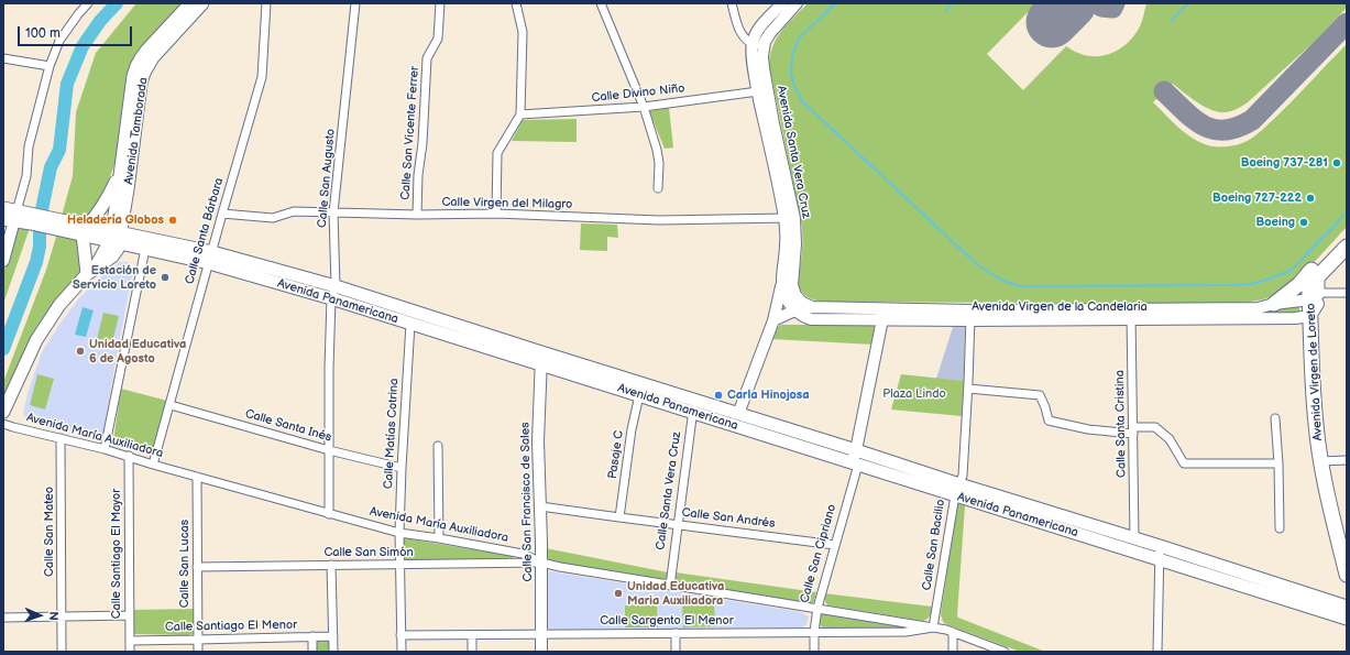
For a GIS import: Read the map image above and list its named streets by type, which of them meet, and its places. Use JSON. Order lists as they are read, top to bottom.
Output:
{
  "streets": {
    "highway": ["Avenida Virgen de Loreto"],
    "main road": [
      "Avenida Tamborada",
      "Avenida Santa Vera Cruz",
      "Avenida Panamericana",
      "Avenida Virgen de la Candelaria",
      "Calle San Francisco de Sales",
      "Calle San Cipriano"
    ],
    "street": [
      "Calle Divino Niño",
      "Calle San Vicente Ferrer",
      "Calle San Augusto",
      "Calle Virgen del Milagro",
      "Calle Santa Bárbara",
      "Calle Santa Cristina",
      "Calle Santa Inés",
      "Calle Matías Cotrina",
      "Avenida María Auxiliadora",
      "Pasaje C",
      "Calle Santa Vera Cruz",
      "Calle San Andrés",
      "Calle San Mateo",
      "Calle San Bacilio",
      "Calle San Simón",
      "Calle Santiago El Mayor",
      "Calle San Lucas",
      "Calle Sargento El Menor",
      "Calle Santiago El Menor"
    ]
  },
  "crossings": [
    ["Calle Divino Niño", "Avenida Santa Vera Cruz"],
    ["Avenida Tamborada", "Avenida Panamericana"],
    ["Calle San Vicente Ferrer", "Calle Virgen del Milagro"],
    ["Avenida Santa Vera Cruz", "Calle Virgen del Milagro"],
    ["Avenida Santa Vera Cruz", "Avenida Virgen de la Candelaria"],
    ["Calle San Augusto", "Calle Virgen del Milagro"],
    ["Calle San Augusto", "Avenida Panamericana"],
    ["Calle San Augusto", "Calle Santa Inés"],
    ["Calle San Augusto", "Avenida María Auxiliadora"],
    ["Calle Virgen del Milagro", "Calle Santa Bárbara"],
    ["Calle Santa Bárbara", "Avenida Panamericana"],
    ["Calle Santa Bárbara", "Calle Santa Inés"],
    ["Calle Santa Bárbara", "Avenida María Auxiliadora"],
    ["Avenida Panamericana", "Calle Santa Cristina"],
    ["Avenida Panamericana", "Calle Matías Cotrina"],
    ["Avenida Panamericana", "Pasaje C"],
    ["Avenida Panamericana", "Calle Santa Vera Cruz"],
    ["Avenida Panamericana", "Calle San Francisco de Sales"],
    ["Avenida Panamericana", "Calle San Bacilio"],
    ["Avenida Panamericana", "Calle San Cipriano"],
    ["Avenida Virgen de la Candelaria", "Avenida Virgen de Loreto"],
    ["Avenida Virgen de la Candelaria", "Calle Santa Cristina"],
    ["Avenida Virgen de la Candelaria", "Calle San Bacilio"],
    ["Avenida Virgen de la Candelaria", "Calle San Cipriano"],
    ["Calle Santa Inés", "Calle Matías Cotrina"],
    ["Calle Matías Cotrina", "Avenida María Auxiliadora"],
    ["Calle Matías Cotrina", "Calle San Simón"],
    ["Calle Matías Cotrina", "Calle Sargento El Menor"],
    ["Avenida María Auxiliadora", "Calle Santa Vera Cruz"],
    ["Avenida María Auxiliadora", "Calle San Francisco de Sales"],
    ["Avenida María Auxiliadora", "Calle San Mateo"],
    ["Avenida María Auxiliadora", "Calle San Bacilio"],
    ["Avenida María Auxiliadora", "Calle San Simón"],
    ["Avenida María Auxiliadora", "Calle Santiago El Mayor"],
    ["Avenida María Auxiliadora", "Calle San Cipriano"],
    ["Avenida María Auxiliadora", "Calle San Lucas"],
    ["Avenida María Auxiliadora", "Calle Sargento El Menor"],
    ["Pasaje C", "Calle San Andrés"],
    ["Calle Santa Vera Cruz", "Calle San Andrés"],
    ["Calle San Francisco de Sales", "Calle San Andrés"],
    ["Calle San Francisco de Sales", "Calle San Simón"],
    ["Calle San Francisco de Sales", "Calle Sargento El Menor"],
    ["Calle San Andrés", "Calle San Cipriano"],
    ["Calle San Bacilio", "Calle Sargento El Menor"],
    ["Calle San Simón", "Calle San Lucas"],
    ["Calle Santiago El Mayor", "Calle Santiago El Menor"],
    ["Calle San Cipriano", "Calle Sargento El Menor"],
    ["Calle San Lucas", "Calle Santiago El Menor"]
  ],
  "parks": ["Plaza Lindo"],
  "places": [
    "Boeing 737-281",
    "Boeing 727-222",
    "Heladería Globos",
    "Boeing",
    "Estación de Servicio Loreto",
    "Unidad Educativa 6 de Agosto",
    "Carla Hinojosa",
    "Unidad Educativa Maria Auxiliadora"
  ],
  "scale_bar": "100 m",
  "north": "right"
}
